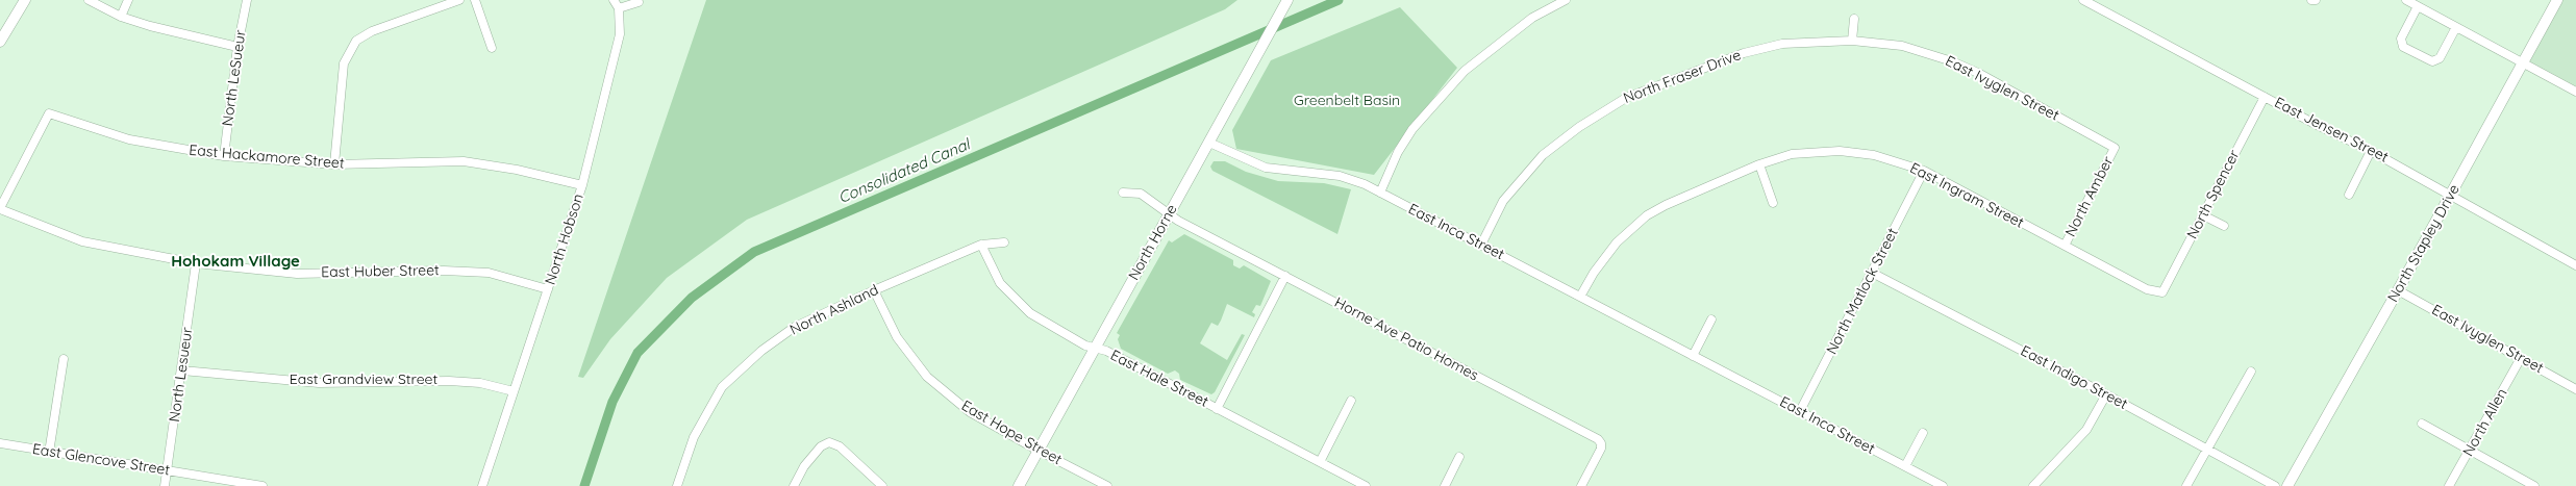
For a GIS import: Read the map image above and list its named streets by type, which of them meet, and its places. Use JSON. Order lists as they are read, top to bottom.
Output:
{
  "streets": {
    "main road": ["North Horne", "North Stapley Drive"],
    "street": [
      "North Fraser Drive",
      "North LeSueur",
      "East Ivyglen Street",
      "East Jensen Street",
      "East Hackamore Street",
      "North Spencer",
      "East Ingram Street",
      "North Amber",
      "East Inca Street",
      "North Hobson",
      "East Huber Street",
      "North Matlock Street",
      "North Ashland",
      "Horne Ave Patio Homes",
      "North Lesueur",
      "East Indigo Street",
      "East Hale Street",
      "East Grandview Street",
      "North Allen",
      "East Hope Street",
      "East Glencove Street"
    ]
  },
  "crossings": [
    ["North Fraser Drive", "East Ivyglen Street"],
    ["North Fraser Drive", "East Inca Street"],
    ["North LeSueur", "East Hackamore Street"],
    ["East Ivyglen Street", "North Amber"],
    ["East Ivyglen Street", "North Stapley Drive"],
    ["East Ivyglen Street", "North Allen"],
    ["East Jensen Street", "North Spencer"],
    ["East Jensen Street", "North Stapley Drive"],
    ["East Hackamore Street", "North Hobson"],
    ["East Hackamore Street", "East Huber Street"],
    ["North Spencer", "East Ingram Street"],
    ["East Ingram Street", "North Amber"],
    ["East Ingram Street", "East Inca Street"],
    ["East Ingram Street", "North Matlock Street"],
    ["East Inca Street", "North Horne"],
    ["East Inca Street", "North Matlock Street"],
    ["North Hobson", "East Huber Street"],
    ["North Hobson", "East Grandview Street"],
    ["North Horne", "Horne Ave Patio Homes"],
    ["North Horne", "East Hale Street"],
    ["North Horne", "East Hope Street"],
    ["East Huber Street", "North Lesueur"],
    ["North Matlock Street", "East Indigo Street"],
    ["North Ashland", "East Hale Street"],
    ["North Ashland", "East Hope Street"],
    ["North Lesueur", "East Grandview Street"],
    ["North Lesueur", "East Glencove Street"]
  ],
  "districts": ["Hohokam Village"],
  "water": ["Consolidated Canal"],
  "parks": ["Greenbelt Basin"]
}
